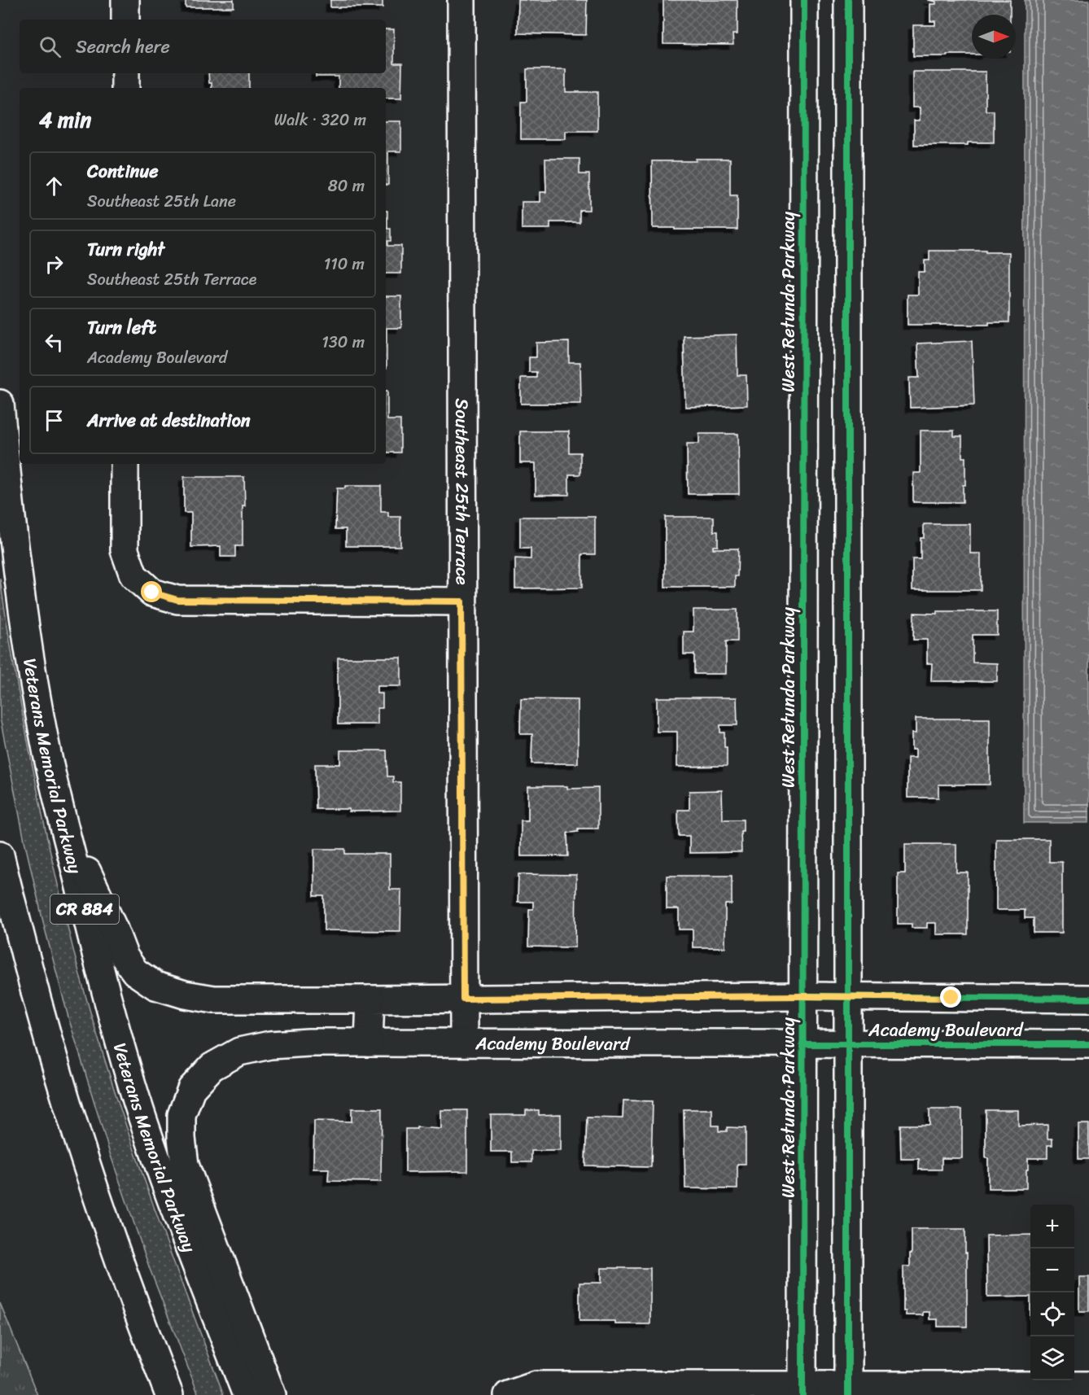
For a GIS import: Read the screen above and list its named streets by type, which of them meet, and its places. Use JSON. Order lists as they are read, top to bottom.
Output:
{
  "streets": {
    "main road": [
      "West Retunda Parkway",
      "Southeast 25th Terrace",
      "Veterans Memorial Parkway",
      "CR 884",
      "Academy Boulevard"
    ]
  },
  "crossings": [
    ["West Retunda Parkway", "Academy Boulevard"],
    ["Southeast 25th Terrace", "Academy Boulevard"],
    ["Veterans Memorial Parkway", "Academy Boulevard"]
  ],
  "north": "right",
  "page": {
    "search": "Search here",
    "heading": ["4 min", "Walk · 320 m"],
    "list": [
      ["Continue", "Southeast 25th Lane", "80 m"],
      ["Turn right", "Southeast 25th Terrace", "110 m"],
      ["Turn left", "Academy Boulevard", "130 m"],
      "Arrive at destination"
    ],
    "map_buttons": ["+", "−"]
  }
}
